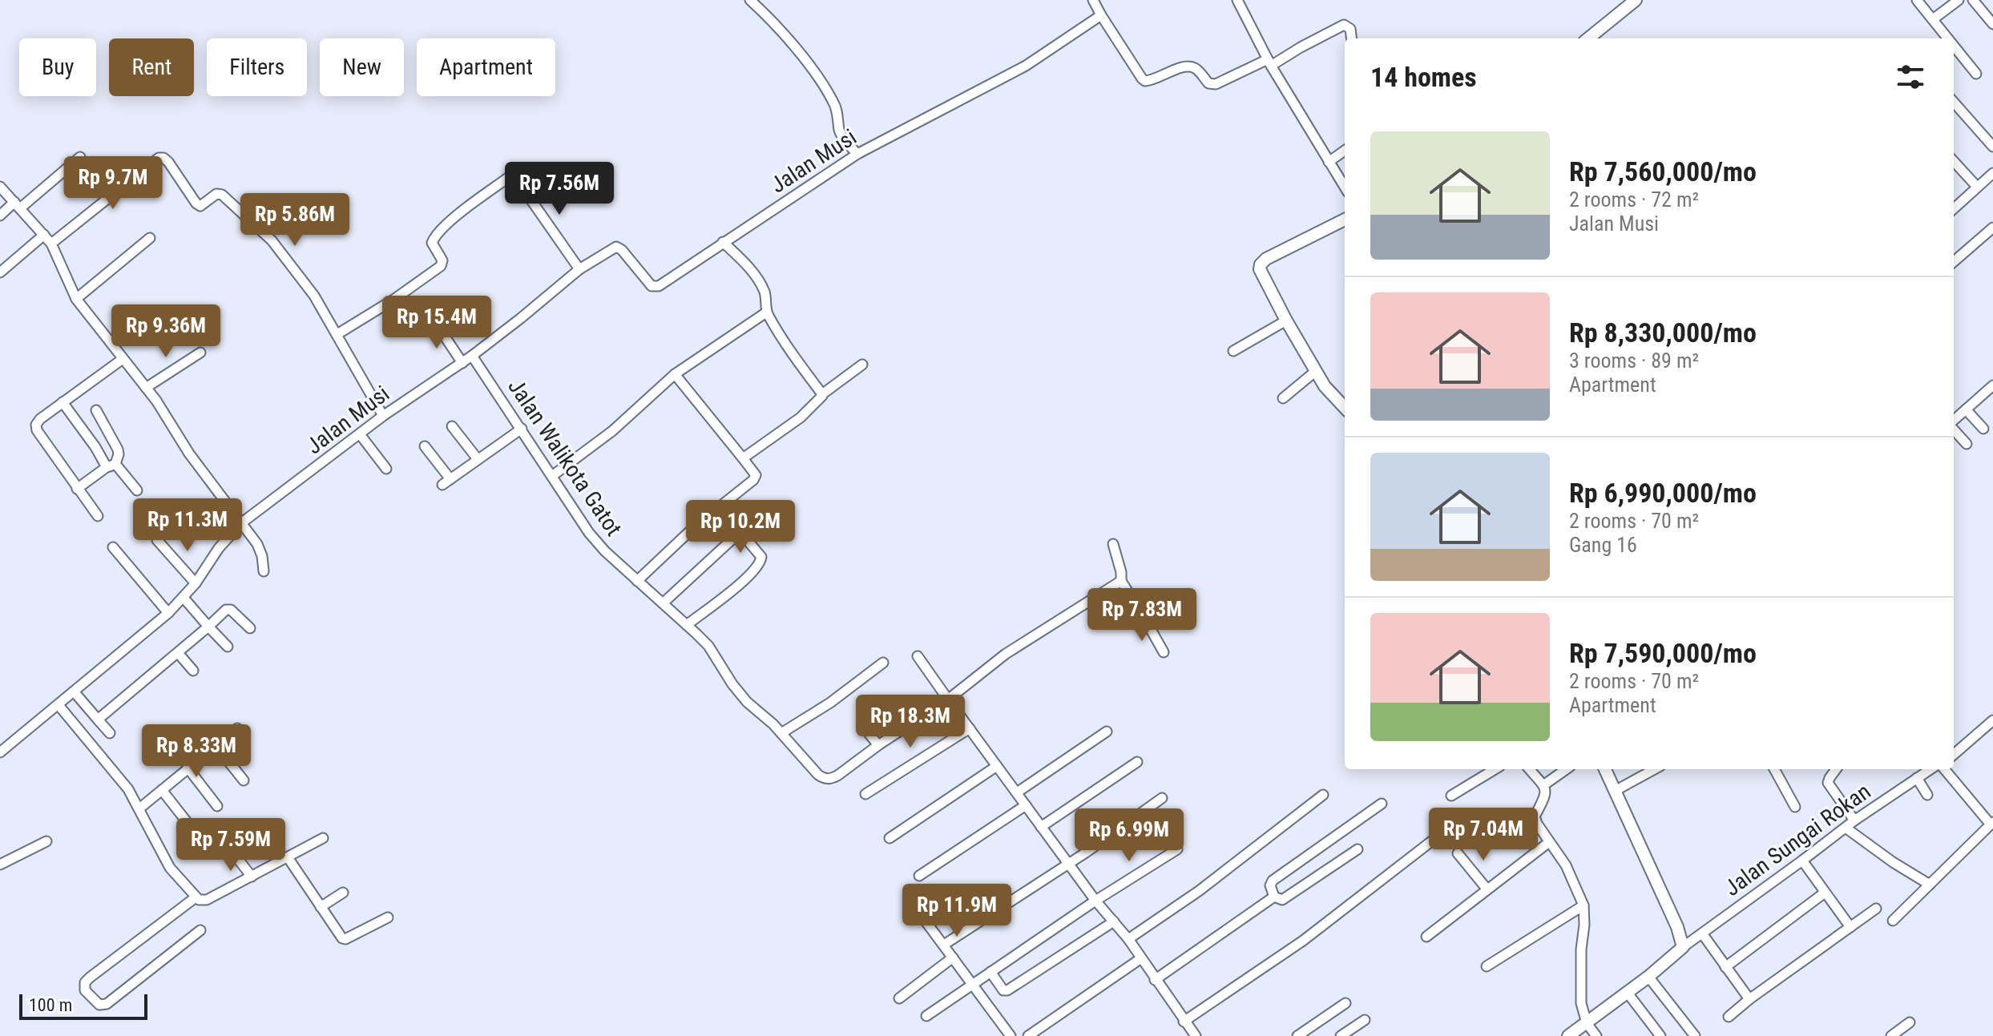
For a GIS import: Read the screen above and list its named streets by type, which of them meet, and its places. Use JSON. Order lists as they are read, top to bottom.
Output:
{
  "streets": {
    "street": ["Jalan Musi", "Jalan Walikota Gatot", "Jalan Sungai Rokan"]
  },
  "crossings": [
    ["Jalan Musi", "Jalan Walikota Gatot"]
  ],
  "scale_bar": "100 m",
  "page": {
    "chip": [
      "Buy",
      "Rent",
      "Filters",
      "New",
      "Apartment"
    ],
    "heading": "14 homes",
    "list": [
      {
        "name": "Rp 7,560,000/mo",
        "note": "2 rooms · 72 m² · Jalan Musi"
      },
      {
        "name": "Rp 8,330,000/mo",
        "note": "3 rooms · 89 m² · Apartment"
      },
      {
        "name": "Rp 6,990,000/mo",
        "note": "2 rooms · 70 m² · Gang 16"
      },
      {
        "name": "Rp 7,590,000/mo",
        "note": "2 rooms · 70 m² · Apartment"
      }
    ],
    "price": [
      "Rp 9.7M",
      "Rp 7.56M",
      "Rp 5.86M",
      "Rp 15.4M",
      "Rp 9.36M",
      "Rp 11.3M",
      "Rp 10.2M",
      "Rp 7.83M",
      "Rp 18.3M",
      "Rp 8.33M",
      "Rp 7.04M",
      "Rp 6.99M",
      "Rp 7.59M",
      "Rp 11.9M"
    ],
    "scale": "100 m"
  }
}
